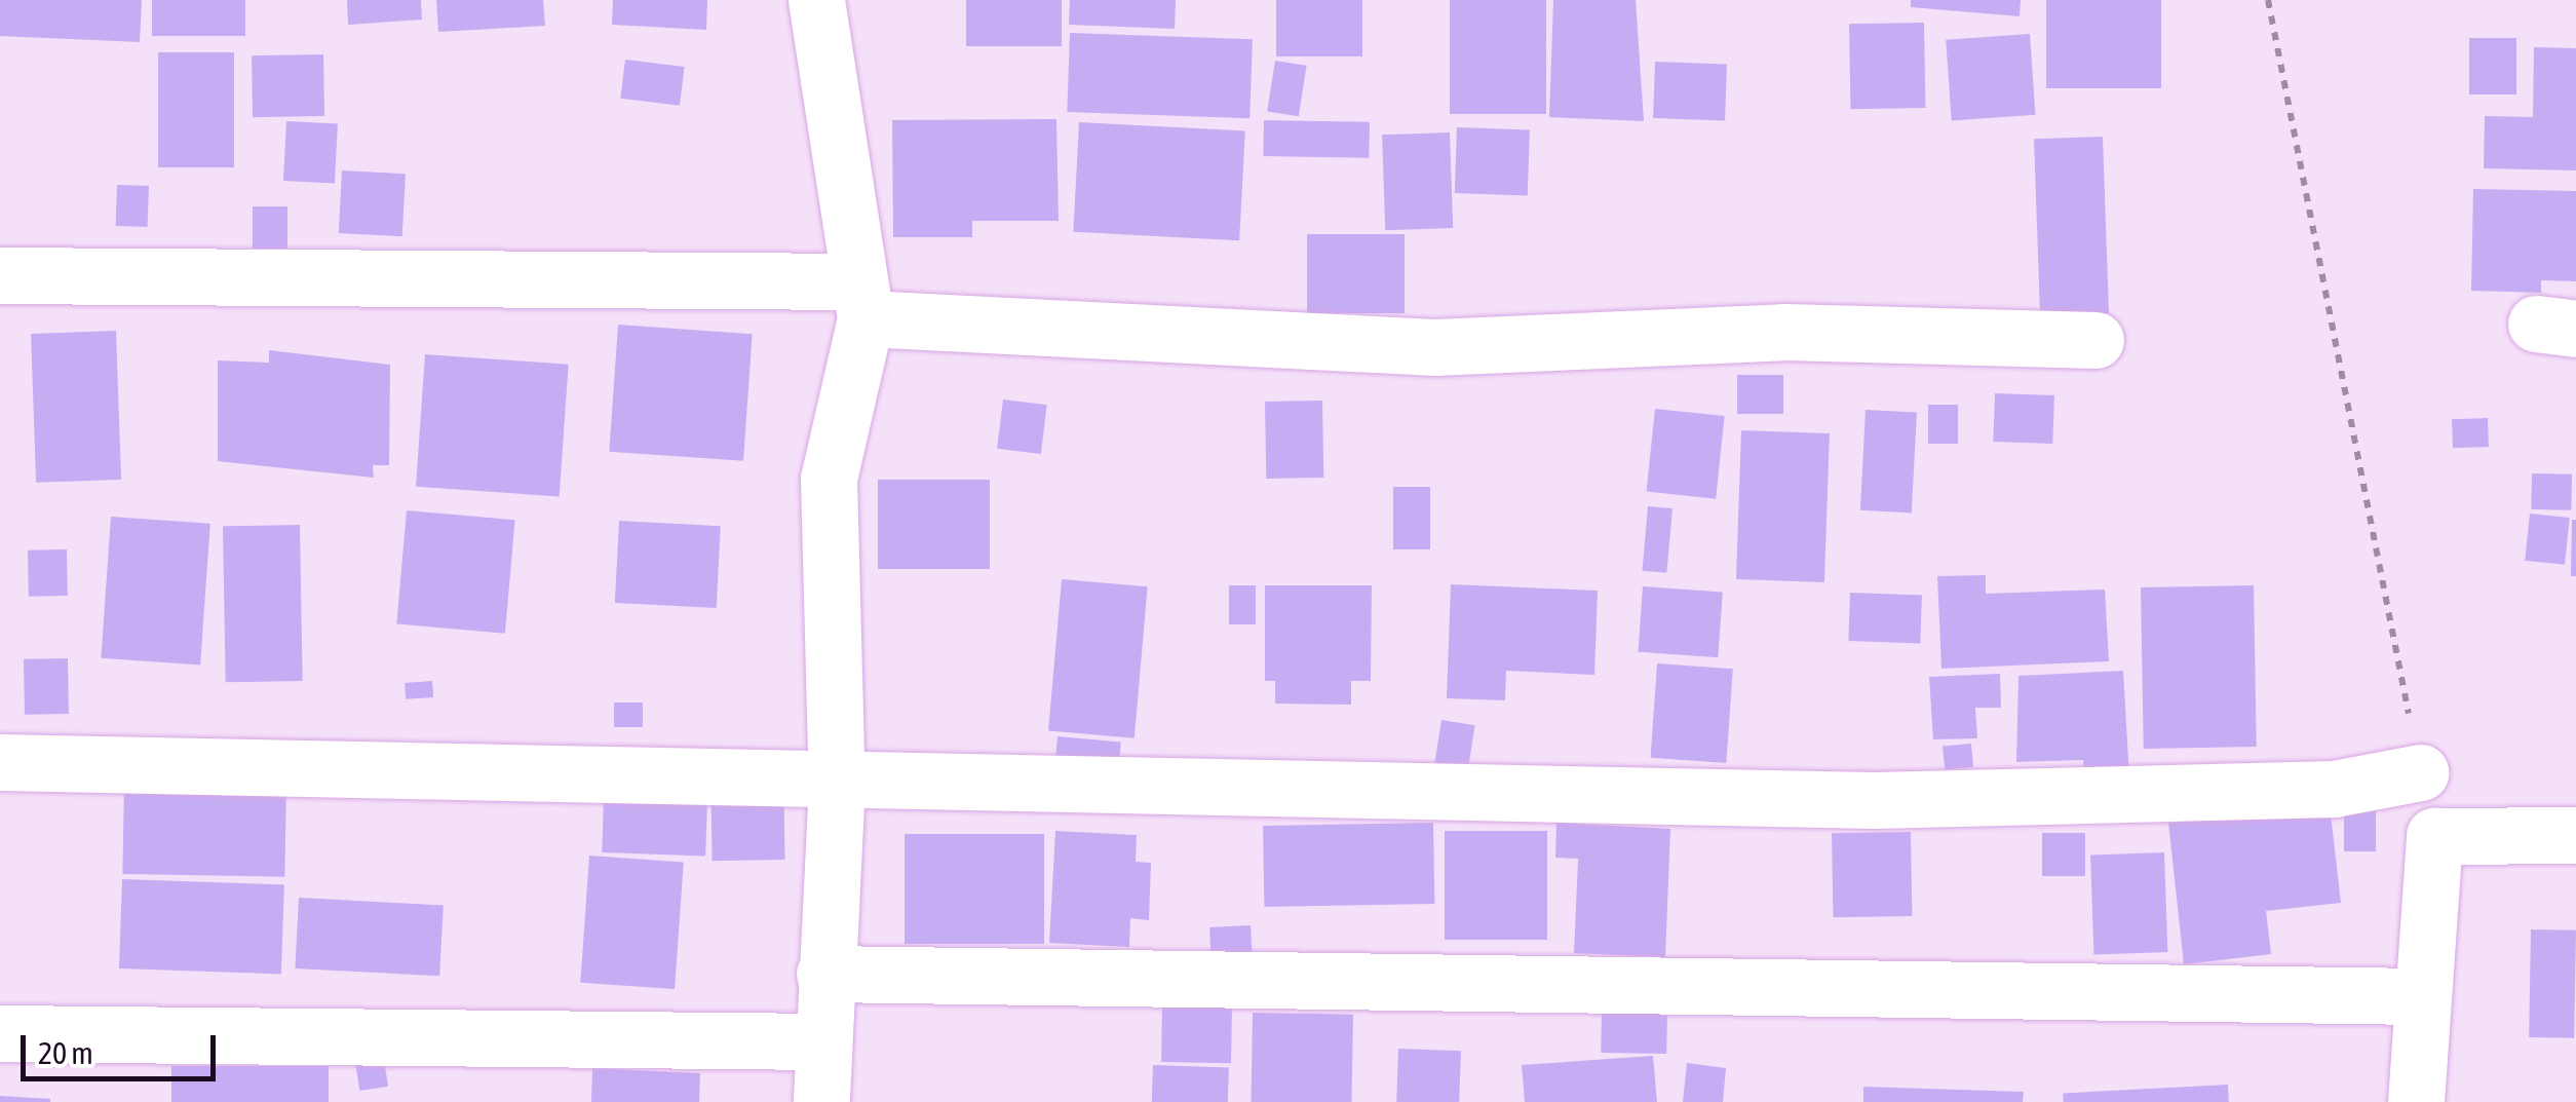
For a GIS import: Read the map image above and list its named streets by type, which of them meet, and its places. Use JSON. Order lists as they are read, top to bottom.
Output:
{
  "scale_bar": "20 m"
}
